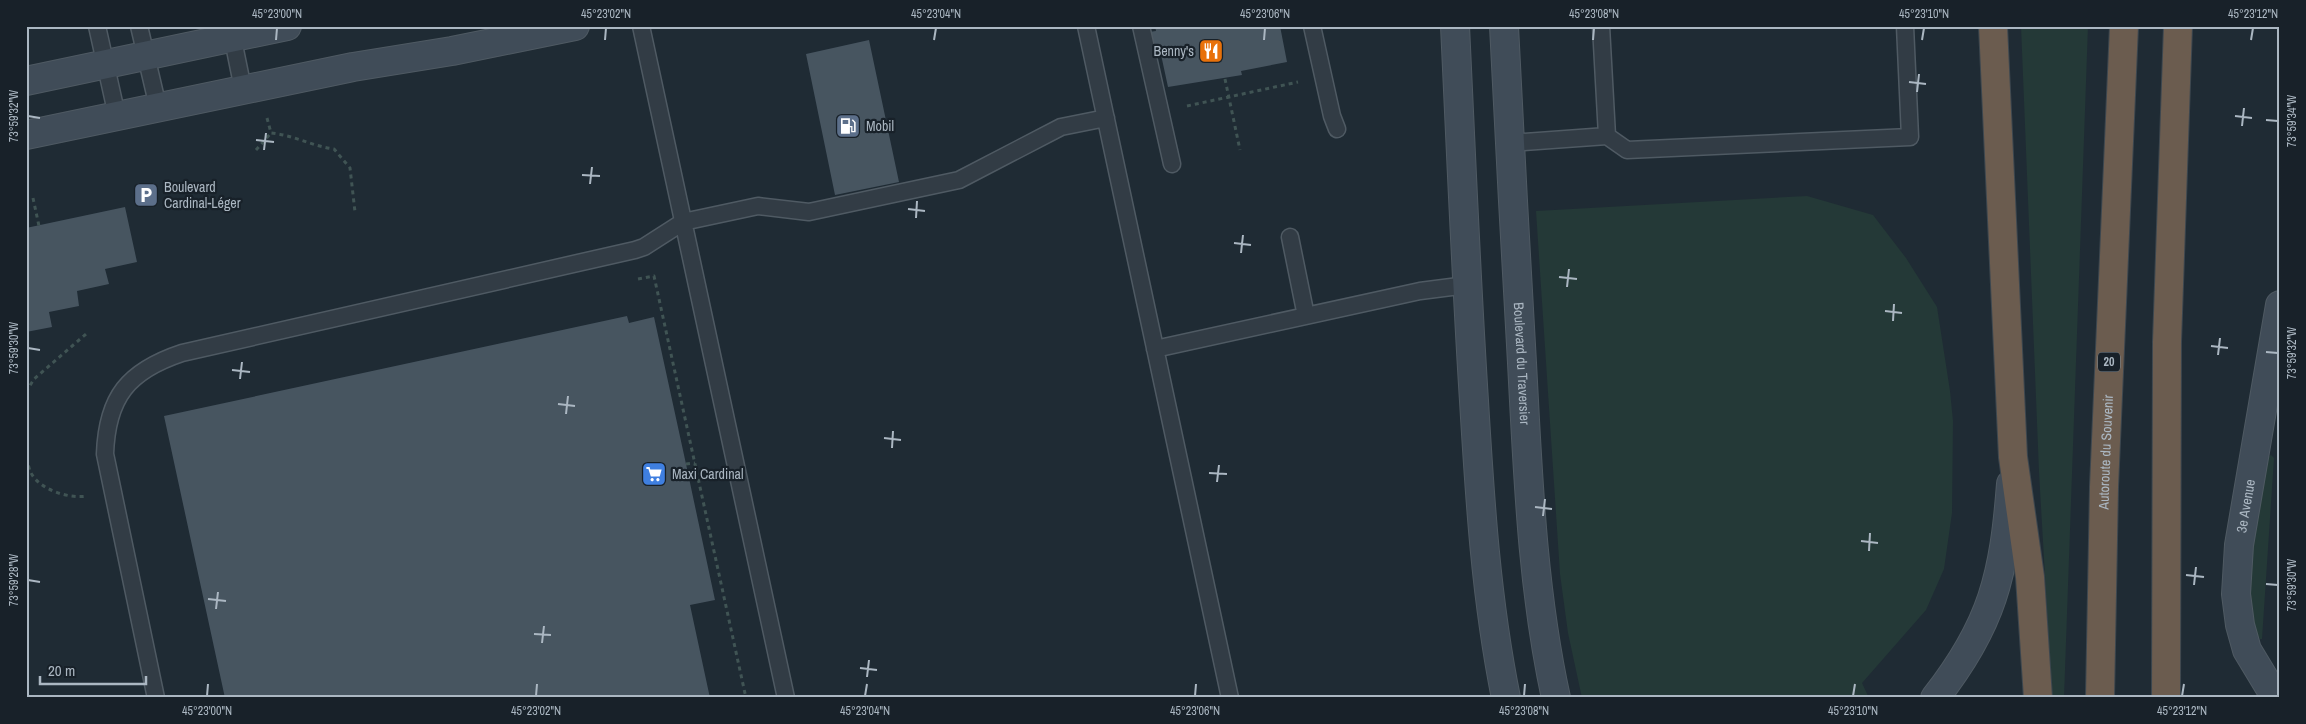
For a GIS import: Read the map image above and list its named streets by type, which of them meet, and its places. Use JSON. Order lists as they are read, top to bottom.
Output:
{
  "streets": {
    "highway": ["20", "Autoroute du Souvenir"],
    "street": ["Boulevard du Traversier", "3e Avenue"]
  },
  "places": {
    "restaurant": ["Benny's"],
    "fuel station": ["Mobil"],
    "parking": ["Boulevard Cardinal-Léger"],
    "supermarket": ["Maxi Cardinal"]
  },
  "scale_bar": "20 m",
  "coordinates": [
    "45°23'00\"N",
    "45°23'02\"N",
    "45°23'04\"N",
    "45°23'06\"N",
    "45°23'08\"N",
    "45°23'10\"N",
    "45°23'12\"N",
    "73°59'32\"W",
    "73°59'34\"W",
    "73°59'30\"W",
    "73°59'28\"W"
  ]
}
